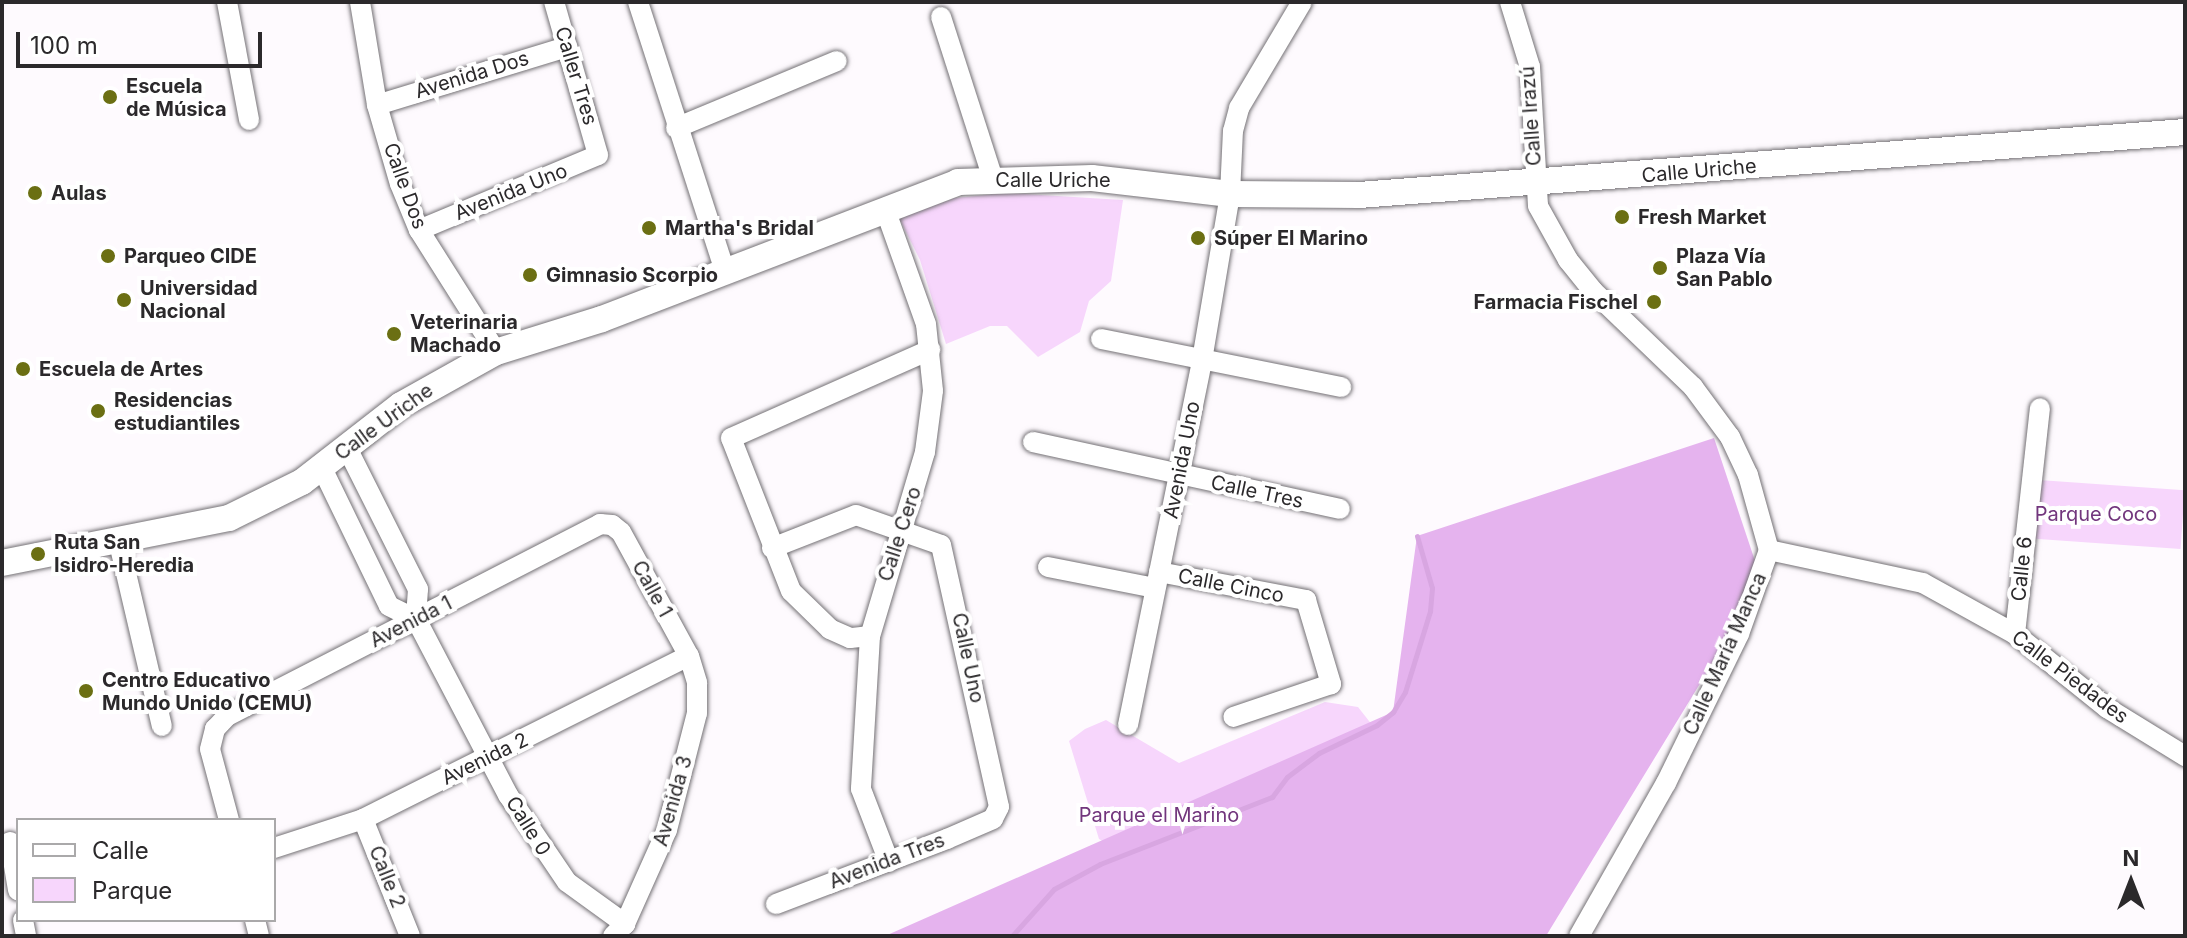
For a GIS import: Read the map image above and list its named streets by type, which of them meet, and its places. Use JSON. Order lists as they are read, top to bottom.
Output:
{
  "streets": {
    "main road": ["Calle Uriche"],
    "street": [
      "Avenida Dos",
      "Caller Tres",
      "Calle Irazú",
      "Calle Dos",
      "Avenida Uno",
      "Calle Tres",
      "Calle Cero",
      "Calle 6",
      "Calle Cinco",
      "Calle 1",
      "Avenida 1",
      "Calle María Manca",
      "Calle Uno",
      "Calle Piedades",
      "Avenida 2",
      "Avenida 3",
      "Calle 0",
      "Avenida Tres",
      "Calle 2"
    ]
  },
  "crossings": [
    ["Avenida Dos", "Caller Tres"],
    ["Avenida Dos", "Calle Dos"],
    ["Caller Tres", "Avenida Uno"],
    ["Calle Irazú", "Calle Uriche"],
    ["Calle Irazú", "Calle María Manca"],
    ["Calle Uriche", "Calle Dos"],
    ["Calle Uriche", "Avenida Uno"],
    ["Calle Uriche", "Calle Cero"],
    ["Calle Uriche", "Calle María Manca"],
    ["Calle Uriche", "Calle 0"],
    ["Calle Dos", "Avenida Uno"],
    ["Avenida Uno", "Calle Tres"],
    ["Avenida Uno", "Calle Cinco"],
    ["Calle Cero", "Calle Uno"],
    ["Calle Cero", "Avenida Tres"],
    ["Calle 6", "Calle Piedades"],
    ["Calle 1", "Avenida 1"],
    ["Calle 1", "Avenida 2"],
    ["Calle 1", "Avenida 3"],
    ["Avenida 1", "Calle 0"],
    ["Calle María Manca", "Calle Piedades"],
    ["Calle Uno", "Avenida Tres"],
    ["Avenida 2", "Avenida 3"],
    ["Avenida 2", "Calle 0"],
    ["Avenida 2", "Calle 2"],
    ["Avenida 3", "Calle 0"]
  ],
  "parks": ["Parque Coco", "Parque el Marino"],
  "places": [
    "Escuela de Música",
    "Aulas",
    "Fresh Market",
    "Martha's Bridal",
    "Súper El Marino",
    "Parqueo CIDE",
    "Plaza Vía San Pablo",
    "Gimnasio Scorpio",
    "Universidad Nacional",
    "Farmacia Fischel",
    "Veterinaria Machado",
    "Escuela de Artes",
    "Residencias estudiantiles",
    "Ruta San Isidro-Heredia",
    "Centro Educativo Mundo Unido (CEMU)"
  ],
  "legend": ["Calle", "Parque"],
  "scale_bar": "100 m",
  "north": "top"
}
